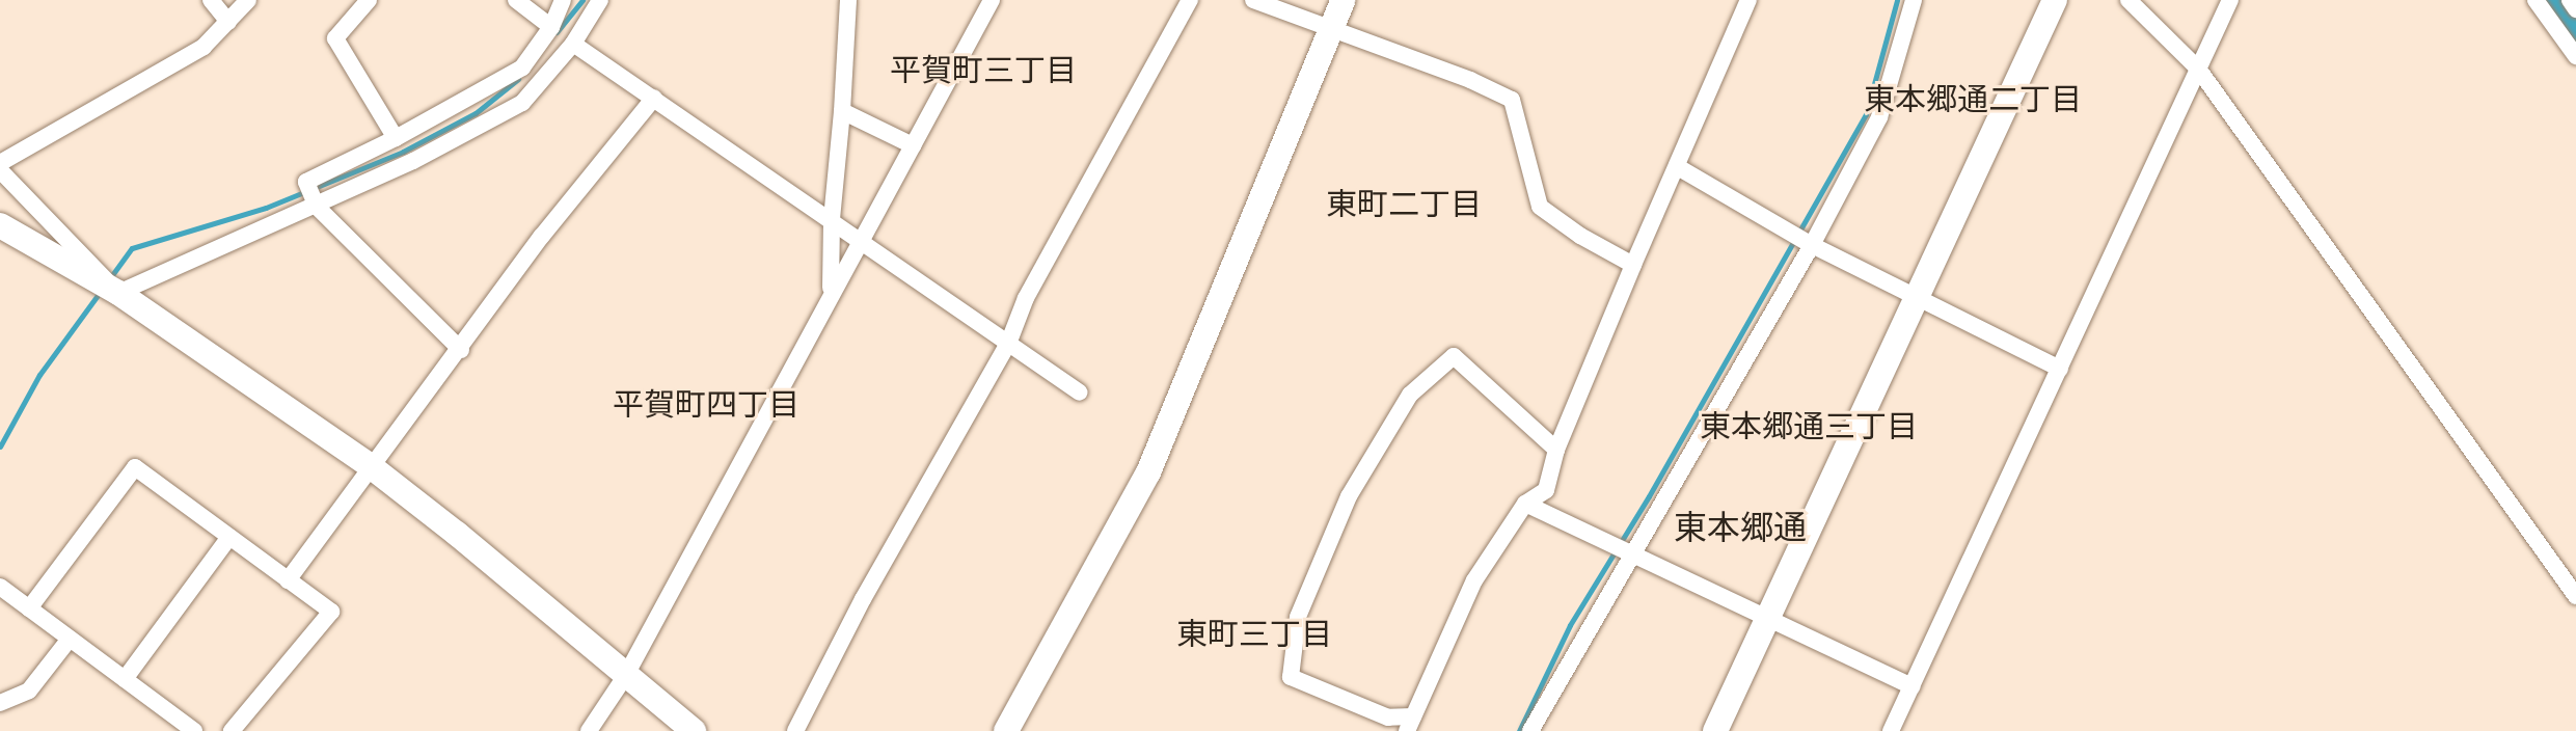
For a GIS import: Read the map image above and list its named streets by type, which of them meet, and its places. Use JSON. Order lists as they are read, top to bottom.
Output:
{
  "districts": [
    "平賀町三丁目",
    "東本郷通二丁目",
    "東町二丁目",
    "平賀町四丁目",
    "東本郷通三丁目",
    "東本郷通",
    "東町三丁目"
  ]
}
